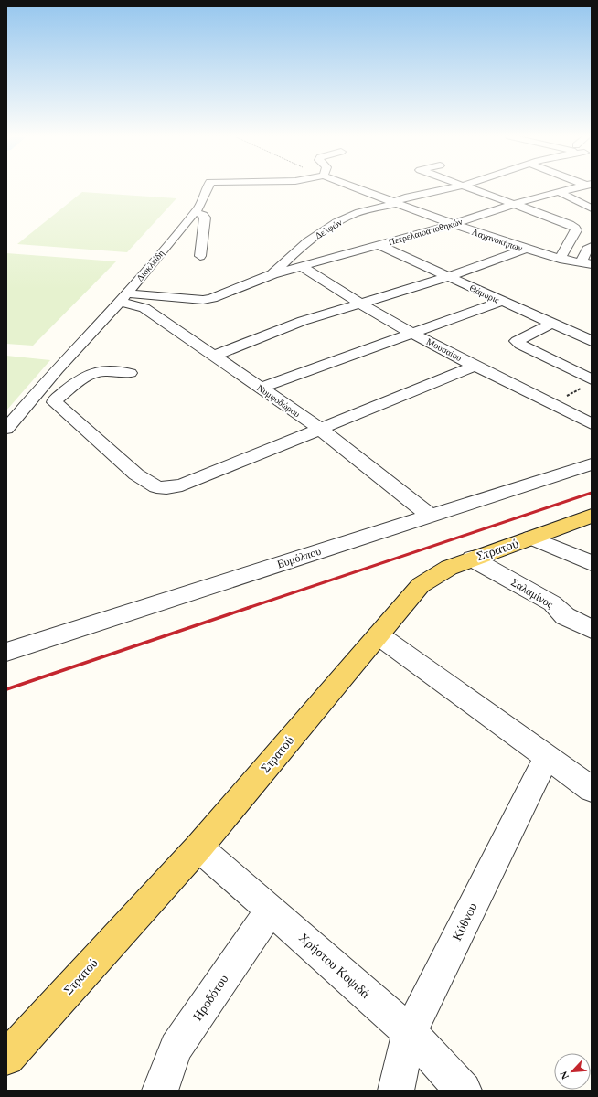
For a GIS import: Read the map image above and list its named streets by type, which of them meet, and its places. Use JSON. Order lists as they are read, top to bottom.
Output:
{
  "streets": {
    "main road": ["Στρατού"],
    "street": [
      "Δελφών",
      "Πετρελαιοαποθηκών",
      "Λαχανοκήπων",
      "Διοκλείδη",
      "Θάμυρις",
      "Μουσαίου",
      "Νυμφοδώρου",
      "Ευμόλπου",
      "Σαλαμίνος",
      "Κύθνου",
      "Χρήστου Κοψιδά",
      "Ηροδότου"
    ]
  },
  "crossings": [
    ["Δελφών", "Πετρελαιοαποθηκών"],
    ["Δελφών", "Λαχανοκήπων"],
    ["Πετρελαιοαποθηκών", "Λαχανοκήπων"],
    ["Πετρελαιοαποθηκών", "Διοκλείδη"],
    ["Πετρελαιοαποθηκών", "Θάμυρις"],
    ["Πετρελαιοαποθηκών", "Μουσαίου"],
    ["Πετρελαιοαποθηκών", "Νυμφοδώρου"],
    ["Διοκλείδη", "Νυμφοδώρου"],
    ["Νυμφοδώρου", "Ευμόλπου"],
    ["Στρατού", "Σαλαμίνος"],
    ["Στρατού", "Χρήστου Κοψιδά"],
    ["Κύθνου", "Χρήστου Κοψιδά"],
    ["Χρήστου Κοψιδά", "Ηροδότου"]
  ],
  "north": "bottom left"
}
